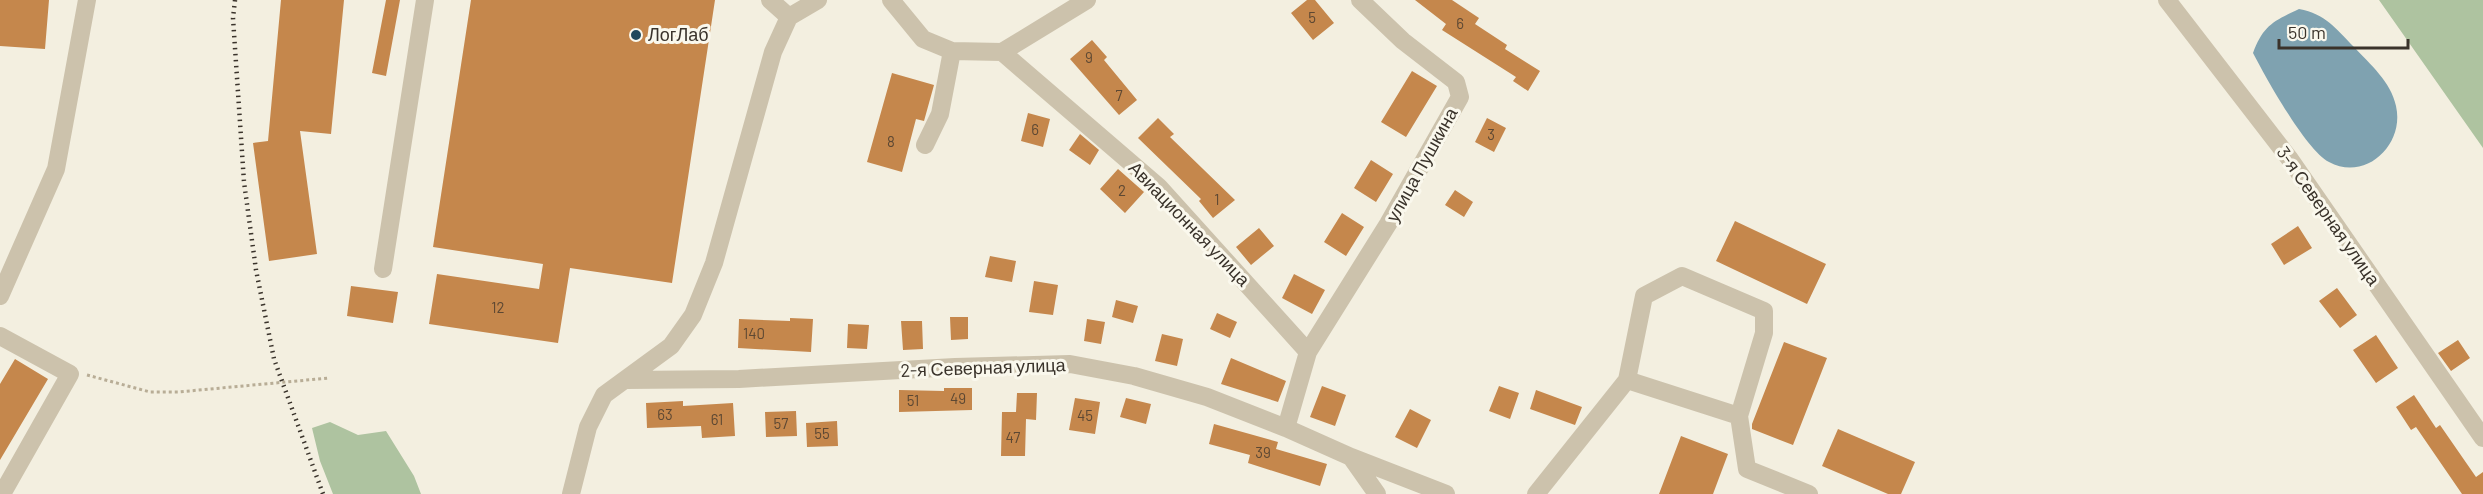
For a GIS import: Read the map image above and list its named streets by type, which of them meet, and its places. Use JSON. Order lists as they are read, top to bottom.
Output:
{
  "streets": {
    "street": [
      "улица Пушкина",
      "3-я Северная улица",
      "Авиационная улица",
      "2-я Северная улица"
    ]
  },
  "crossings": [
    ["улица Пушкина", "Авиационная улица"]
  ],
  "places": ["ЛогЛаб"],
  "house_numbers": [
    "5",
    "6",
    "9",
    "7",
    "6",
    "3",
    "8",
    "2",
    "1",
    "12",
    "140",
    "49",
    "51",
    "63",
    "45",
    "61",
    "57",
    "55",
    "47",
    "39"
  ],
  "scale_bar": "50 m"
}
